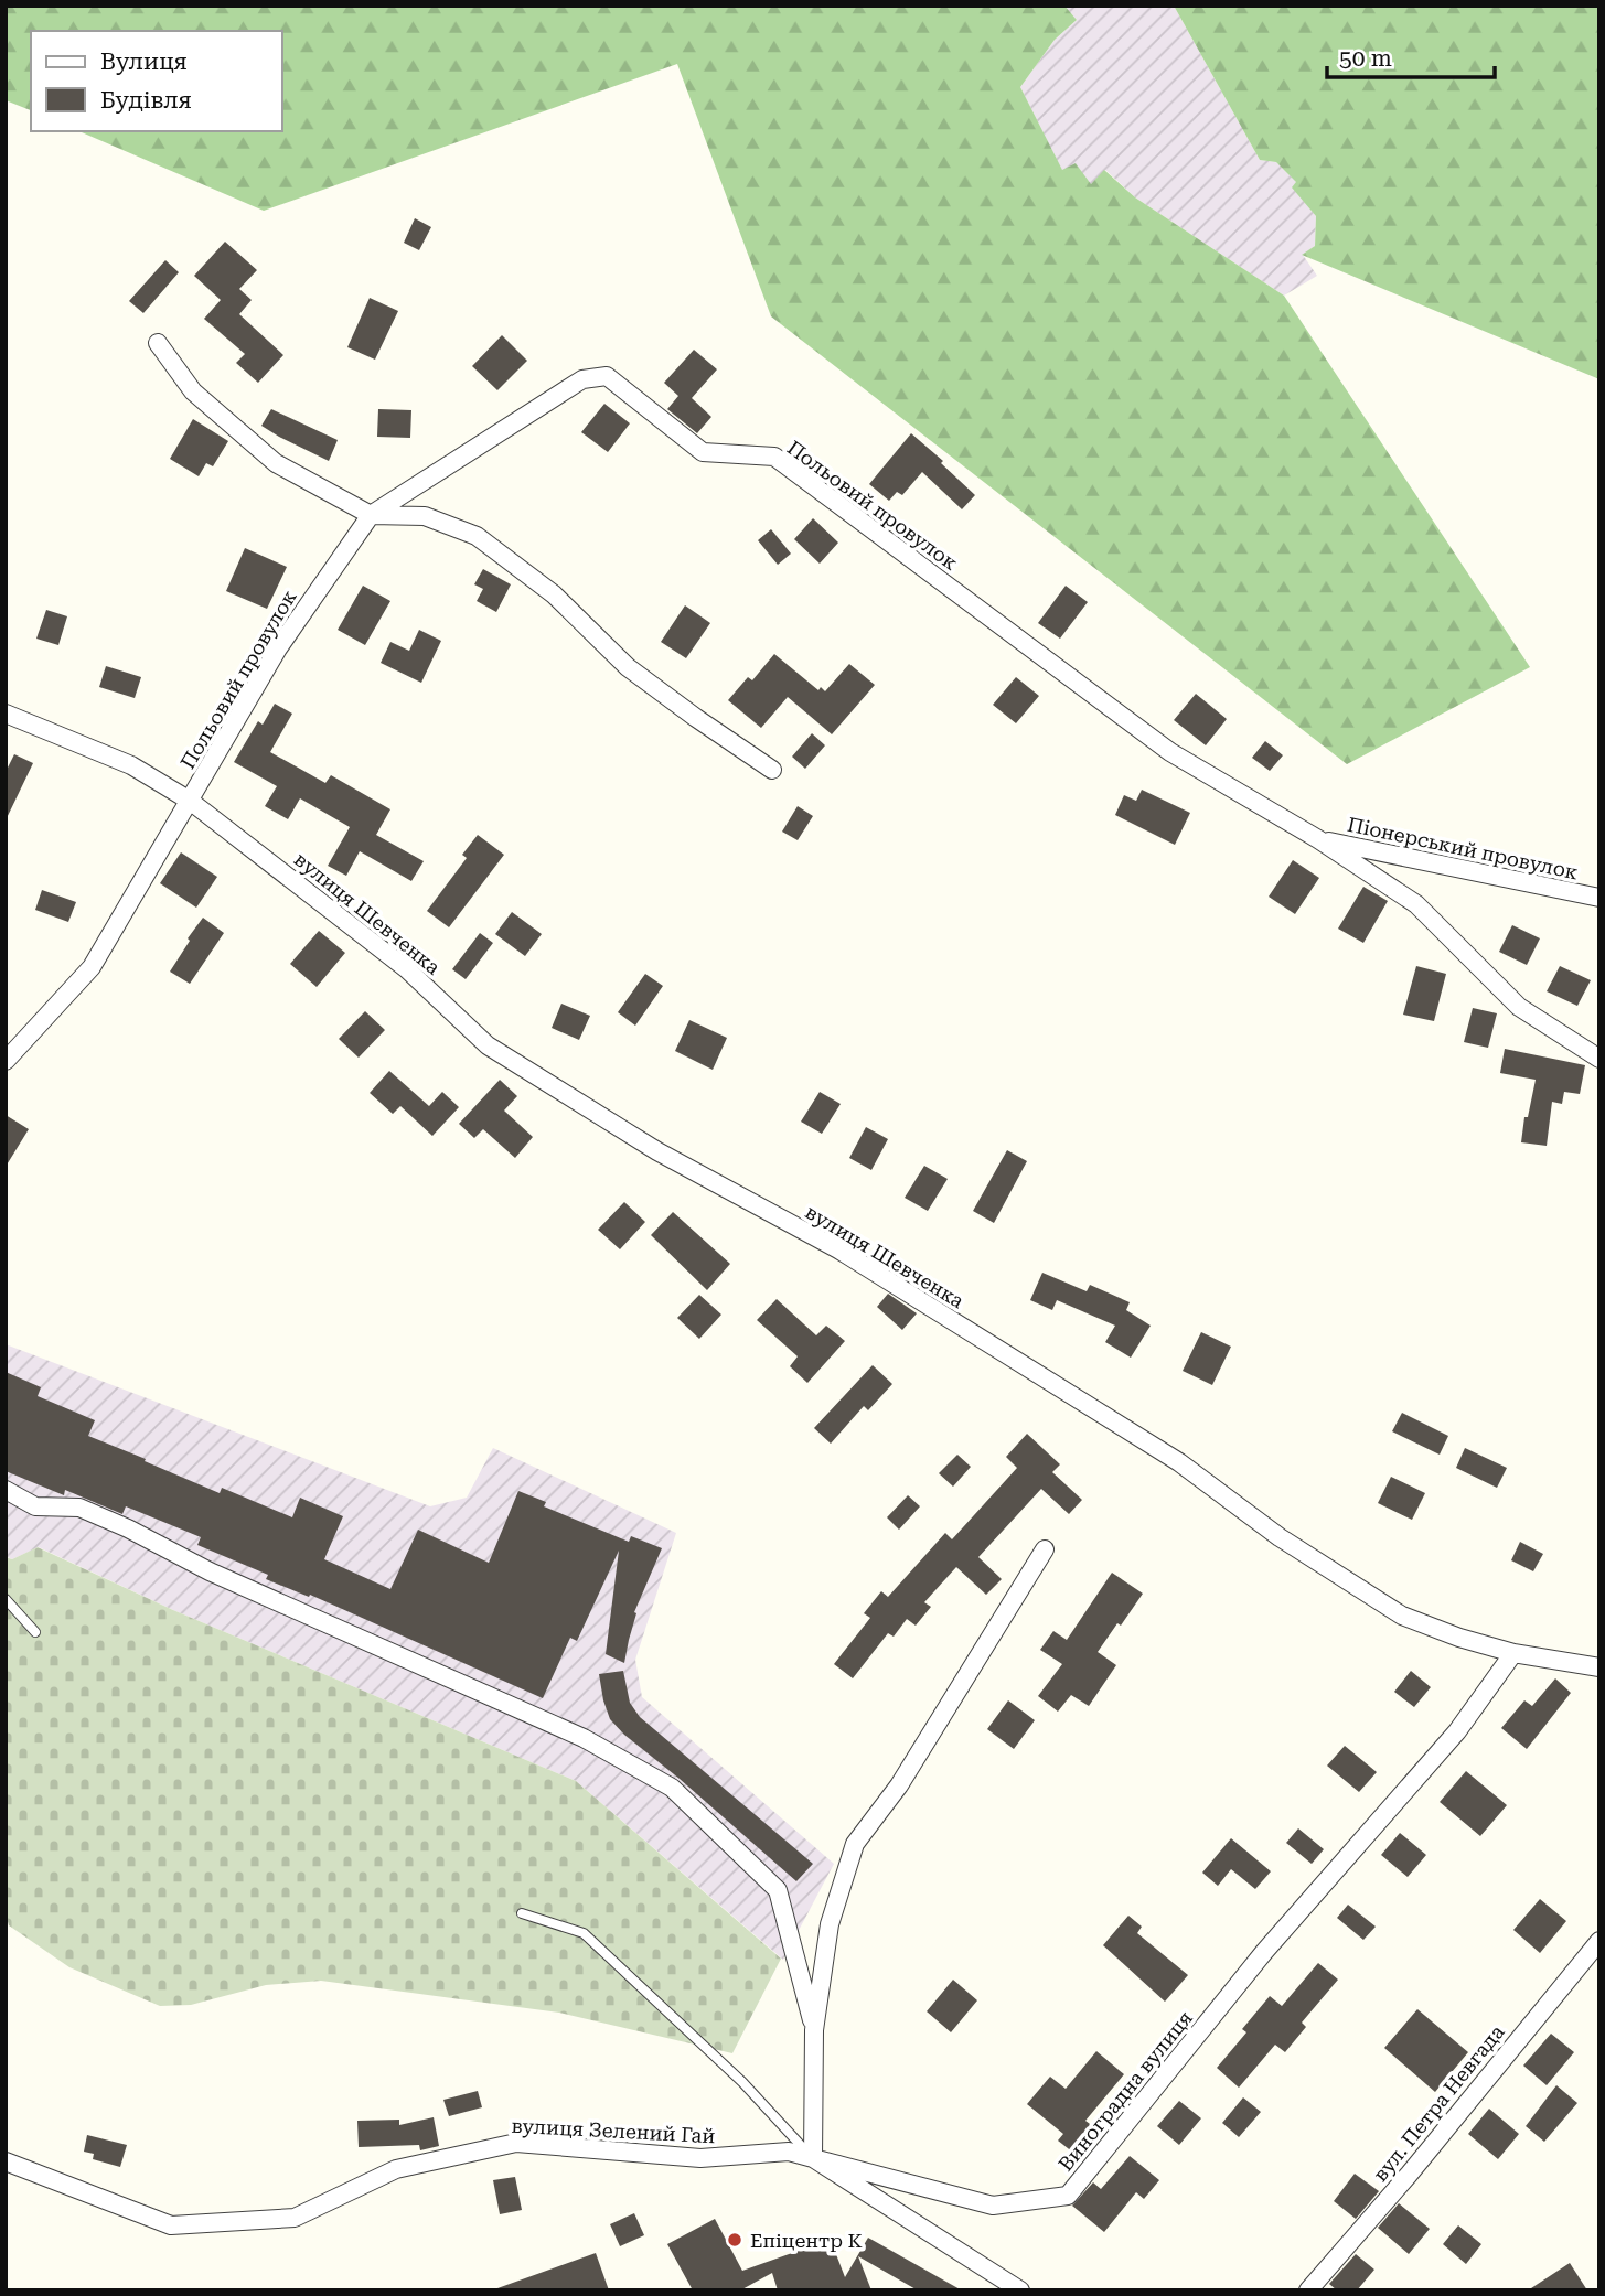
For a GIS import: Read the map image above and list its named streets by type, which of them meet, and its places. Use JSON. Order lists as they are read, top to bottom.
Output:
{
  "streets": {
    "street": [
      "Польовий провулок",
      "Піонерський провулок",
      "вулиця Шевченка",
      "Виноградна вулиця",
      "вул. Петра Невгада",
      "вулиця Зелений Гай"
    ]
  },
  "crossings": [
    ["Польовий провулок", "Піонерський провулок"],
    ["Польовий провулок", "вулиця Шевченка"],
    ["вулиця Шевченка", "Виноградна вулиця"],
    ["Виноградна вулиця", "вулиця Зелений Гай"]
  ],
  "places": ["Епіцентр К"],
  "legend": ["Вулиця", "Будівля"],
  "scale_bar": "50 m"
}
